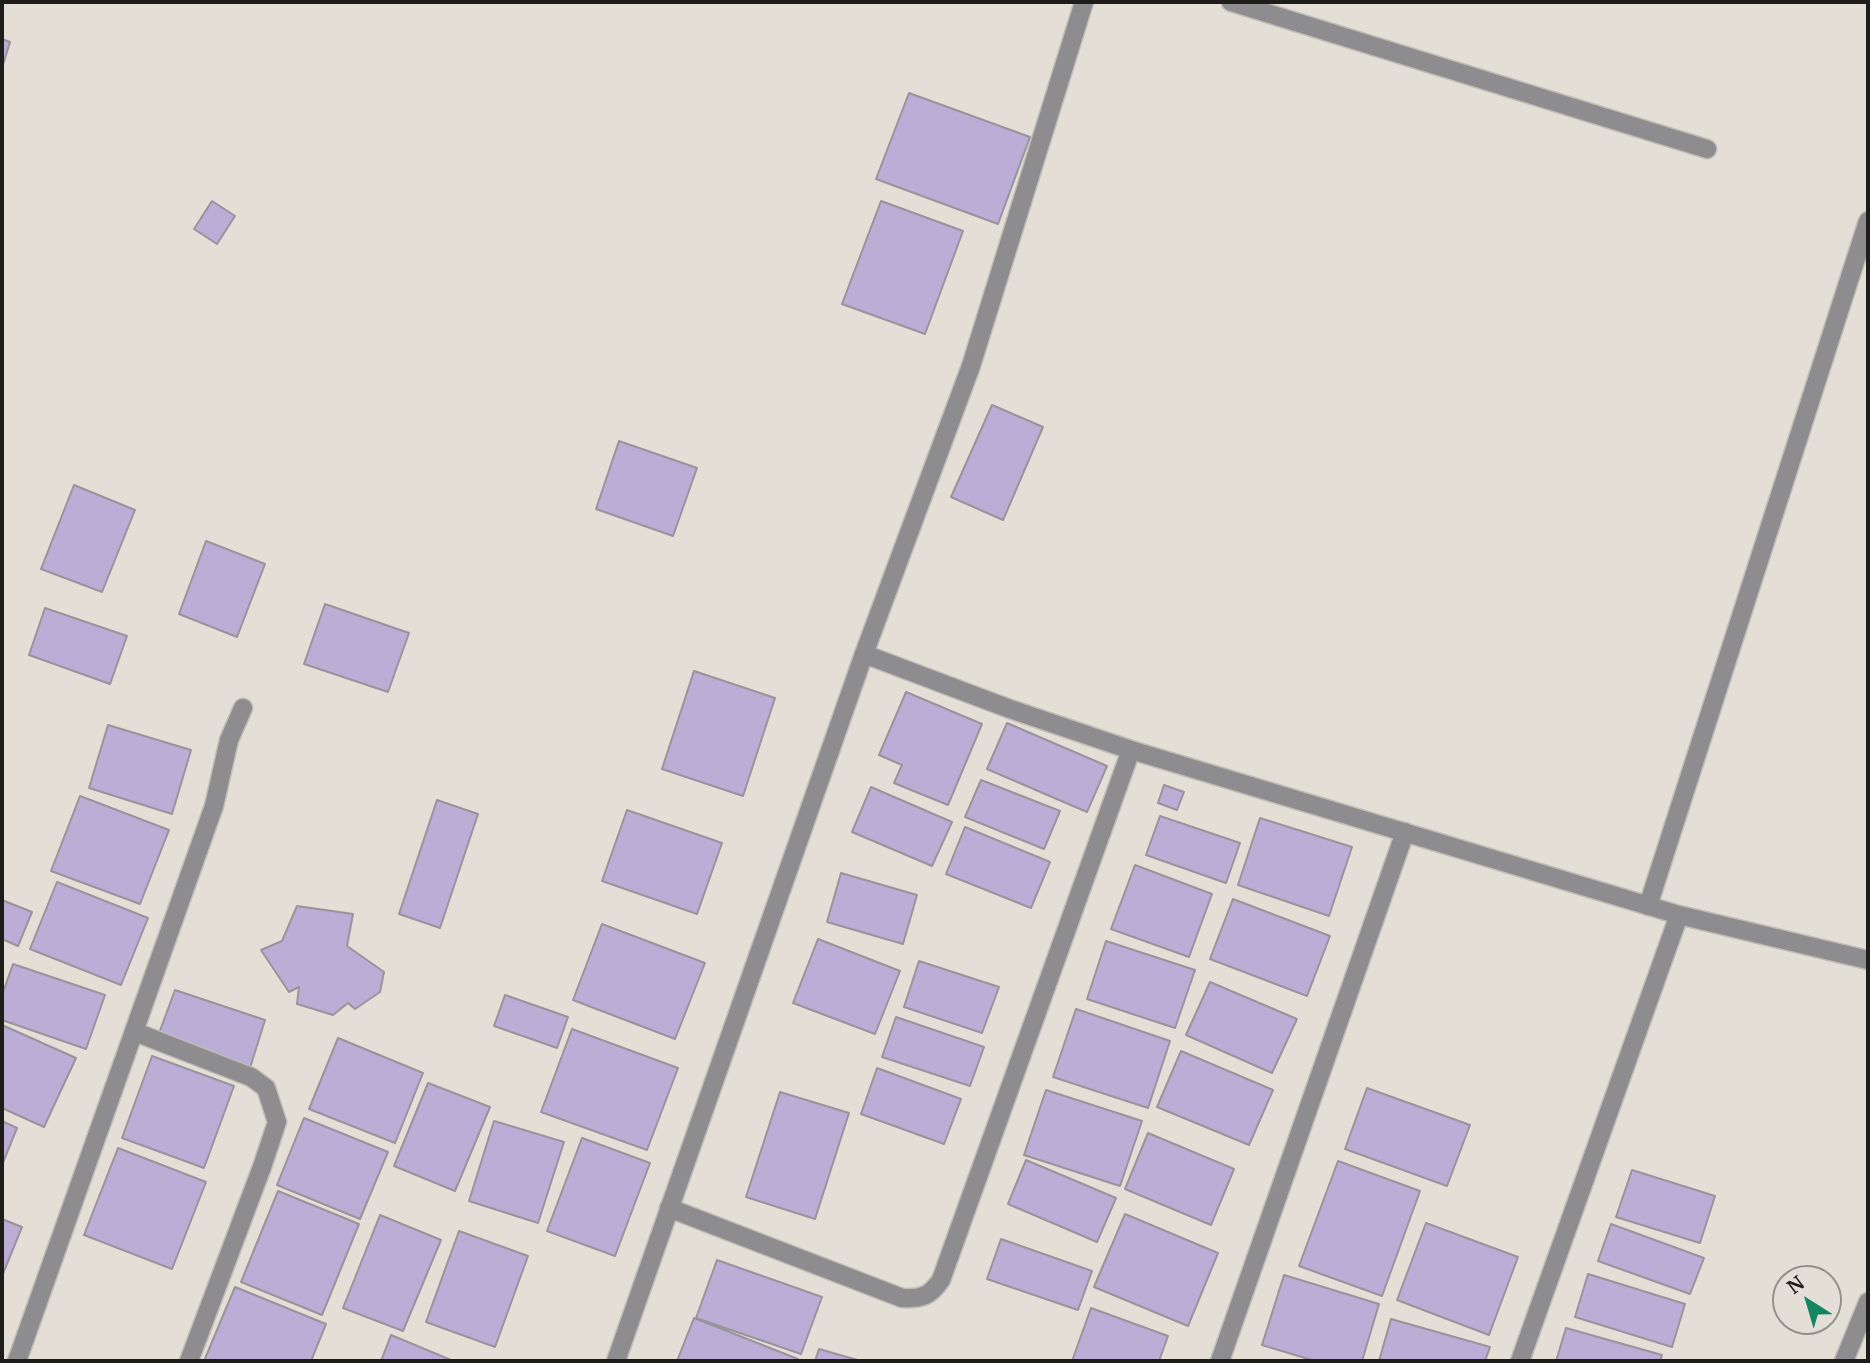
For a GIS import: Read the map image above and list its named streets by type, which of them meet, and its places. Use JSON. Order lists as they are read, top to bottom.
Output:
{
  "north": "top left"
}
